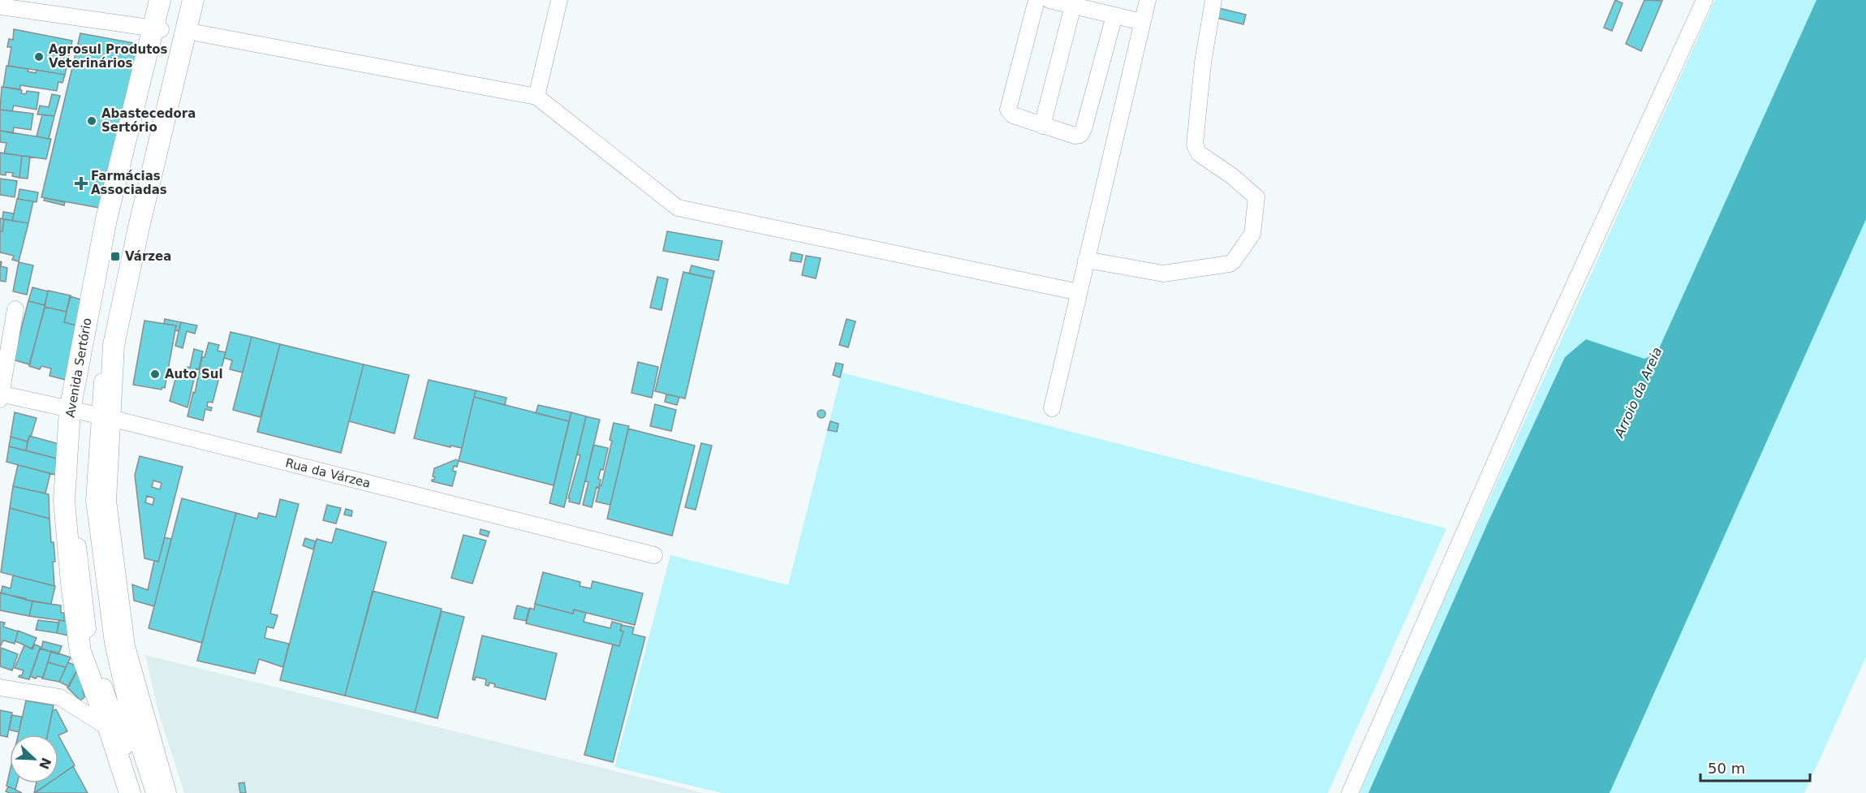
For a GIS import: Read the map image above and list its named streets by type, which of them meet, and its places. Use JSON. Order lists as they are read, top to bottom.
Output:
{
  "streets": {
    "main road": ["Avenida Sertório"],
    "street": ["Rua da Várzea"]
  },
  "crossings": [
    ["Avenida Sertório", "Rua da Várzea"]
  ],
  "water": ["Arroio da Areia"],
  "places": {
    "other": ["Agrosul Produtos Veterinários", "Abastecedora Sertório", "Auto Sul"],
    "health": ["Farmácias Associadas"],
    "transit": ["Várzea"]
  },
  "scale_bar": "50 m",
  "north": "bottom right"
}
